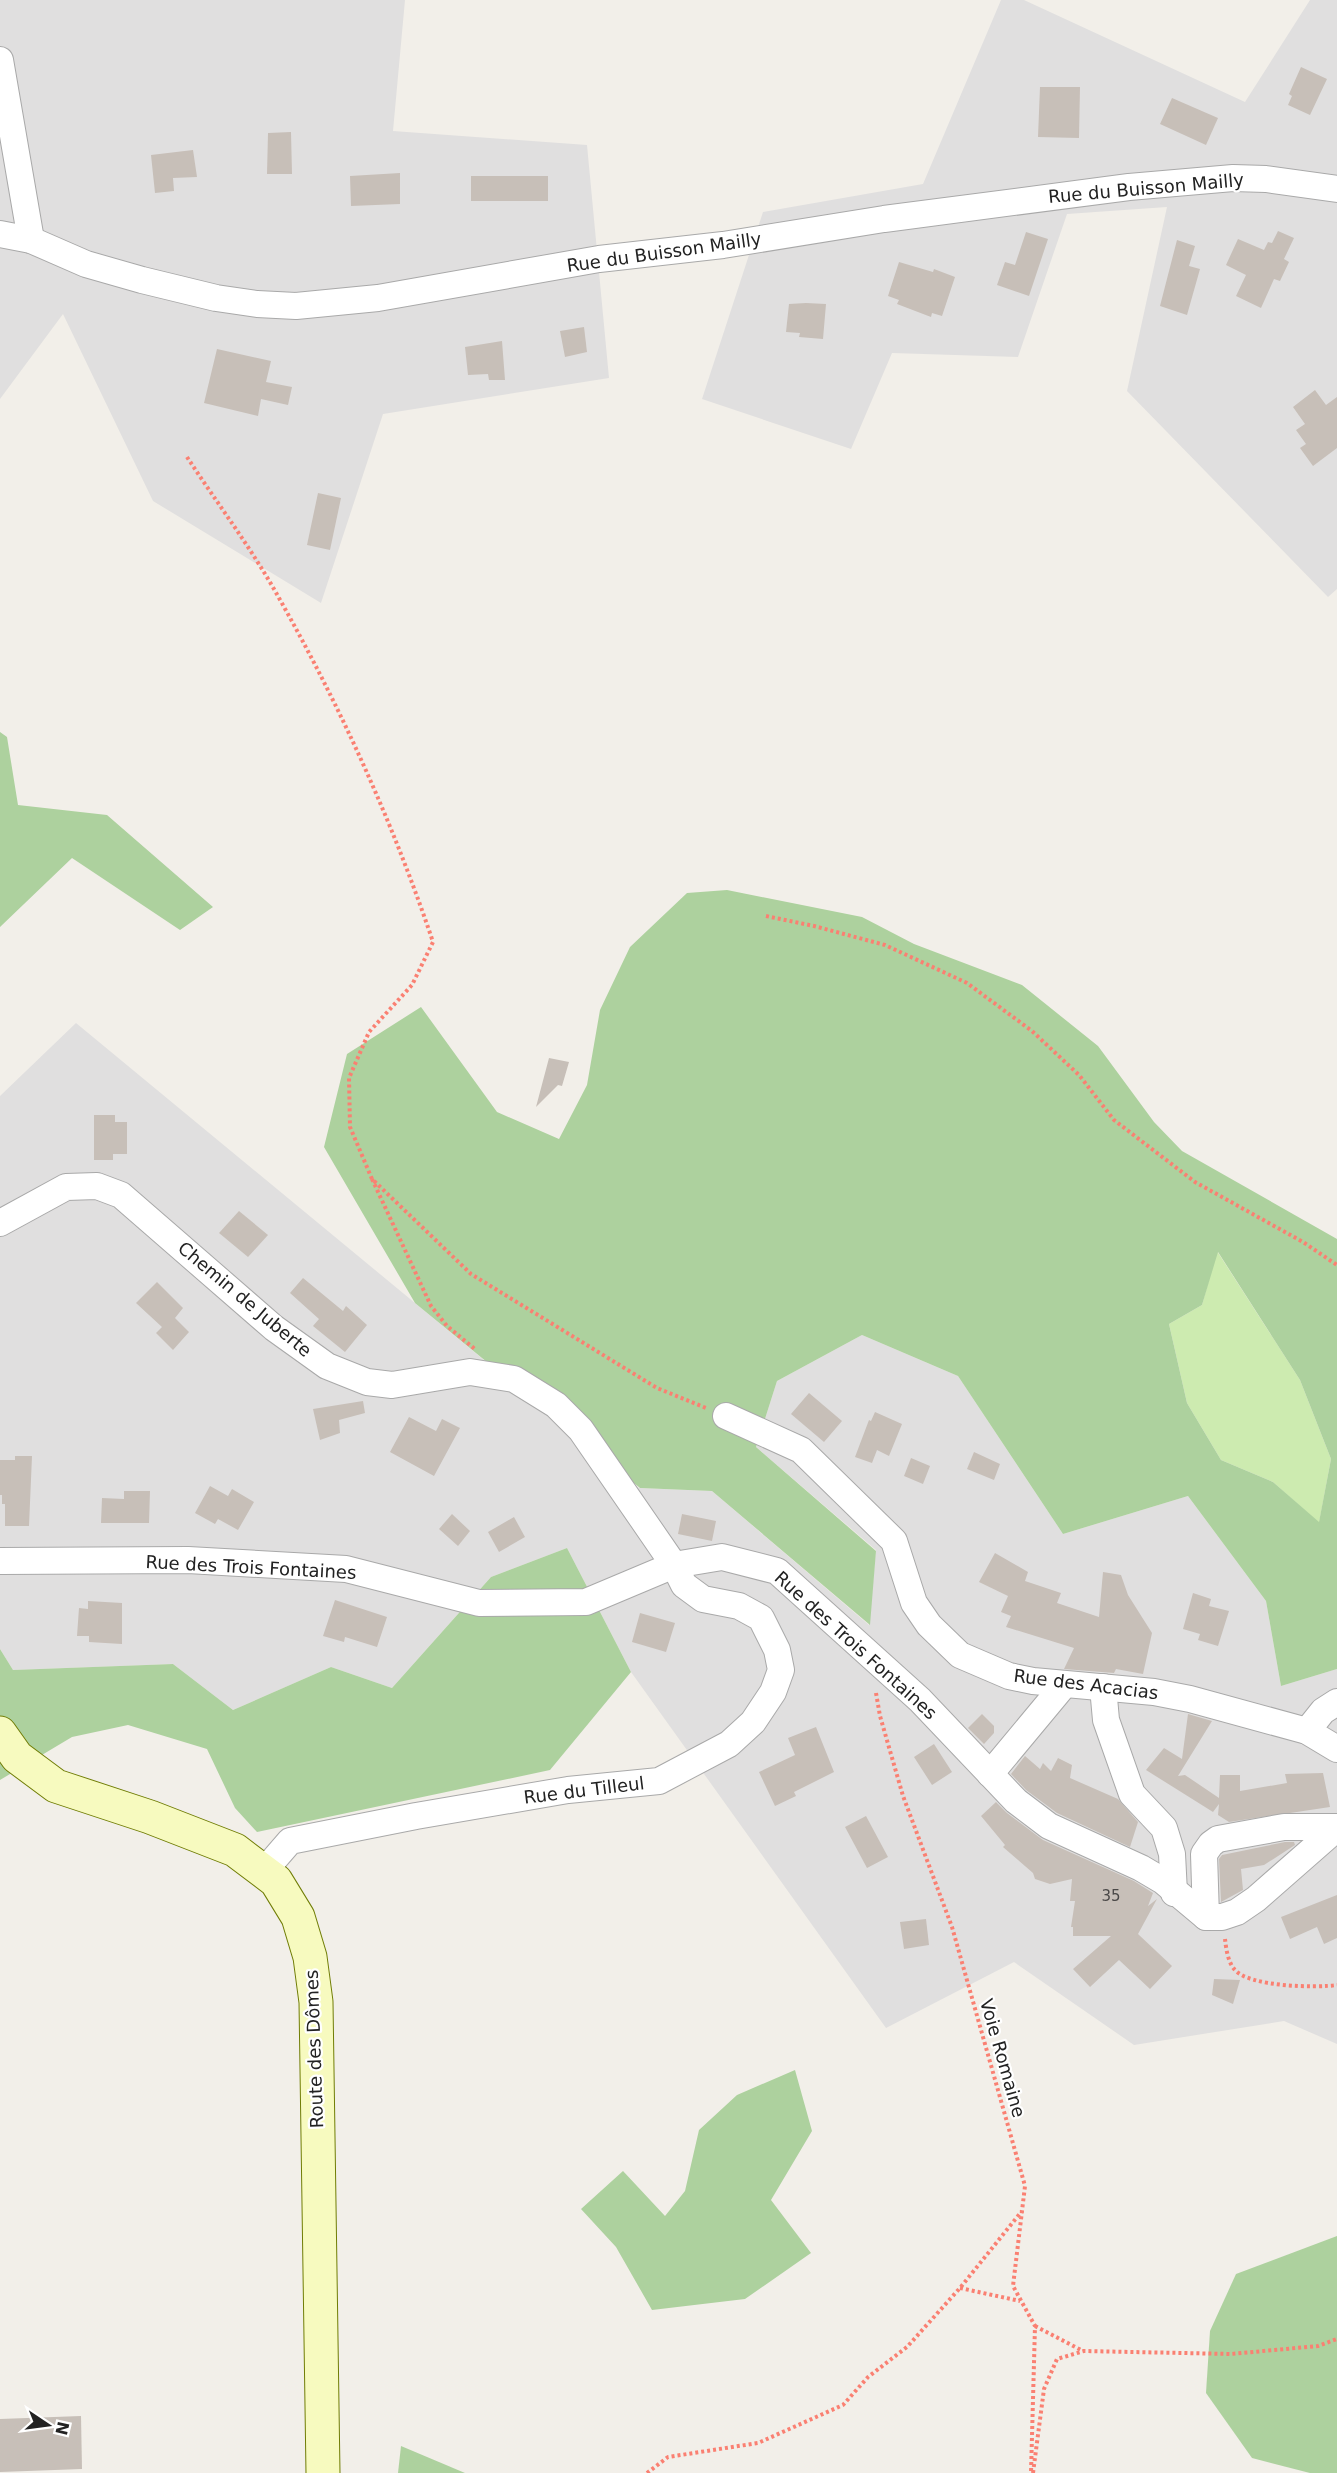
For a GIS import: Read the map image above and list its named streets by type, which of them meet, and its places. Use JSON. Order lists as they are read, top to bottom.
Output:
{
  "streets": {
    "street": [
      "Rue du Buisson Mailly",
      "Chemin de Juberte",
      "Rue des Trois Fontaines",
      "Rue des Acacias",
      "Rue du Tilleul",
      "Route des Dômes"
    ],
    "path": ["Voie Romaine"]
  },
  "crossings": [
    ["Chemin de Juberte", "Rue des Trois Fontaines"],
    ["Chemin de Juberte", "Rue du Tilleul"],
    ["Rue des Trois Fontaines", "Rue du Tilleul"],
    ["Rue des Trois Fontaines", "Voie Romaine"],
    ["Rue du Tilleul", "Route des Dômes"]
  ],
  "house_numbers": ["35"],
  "north": "right"
}
